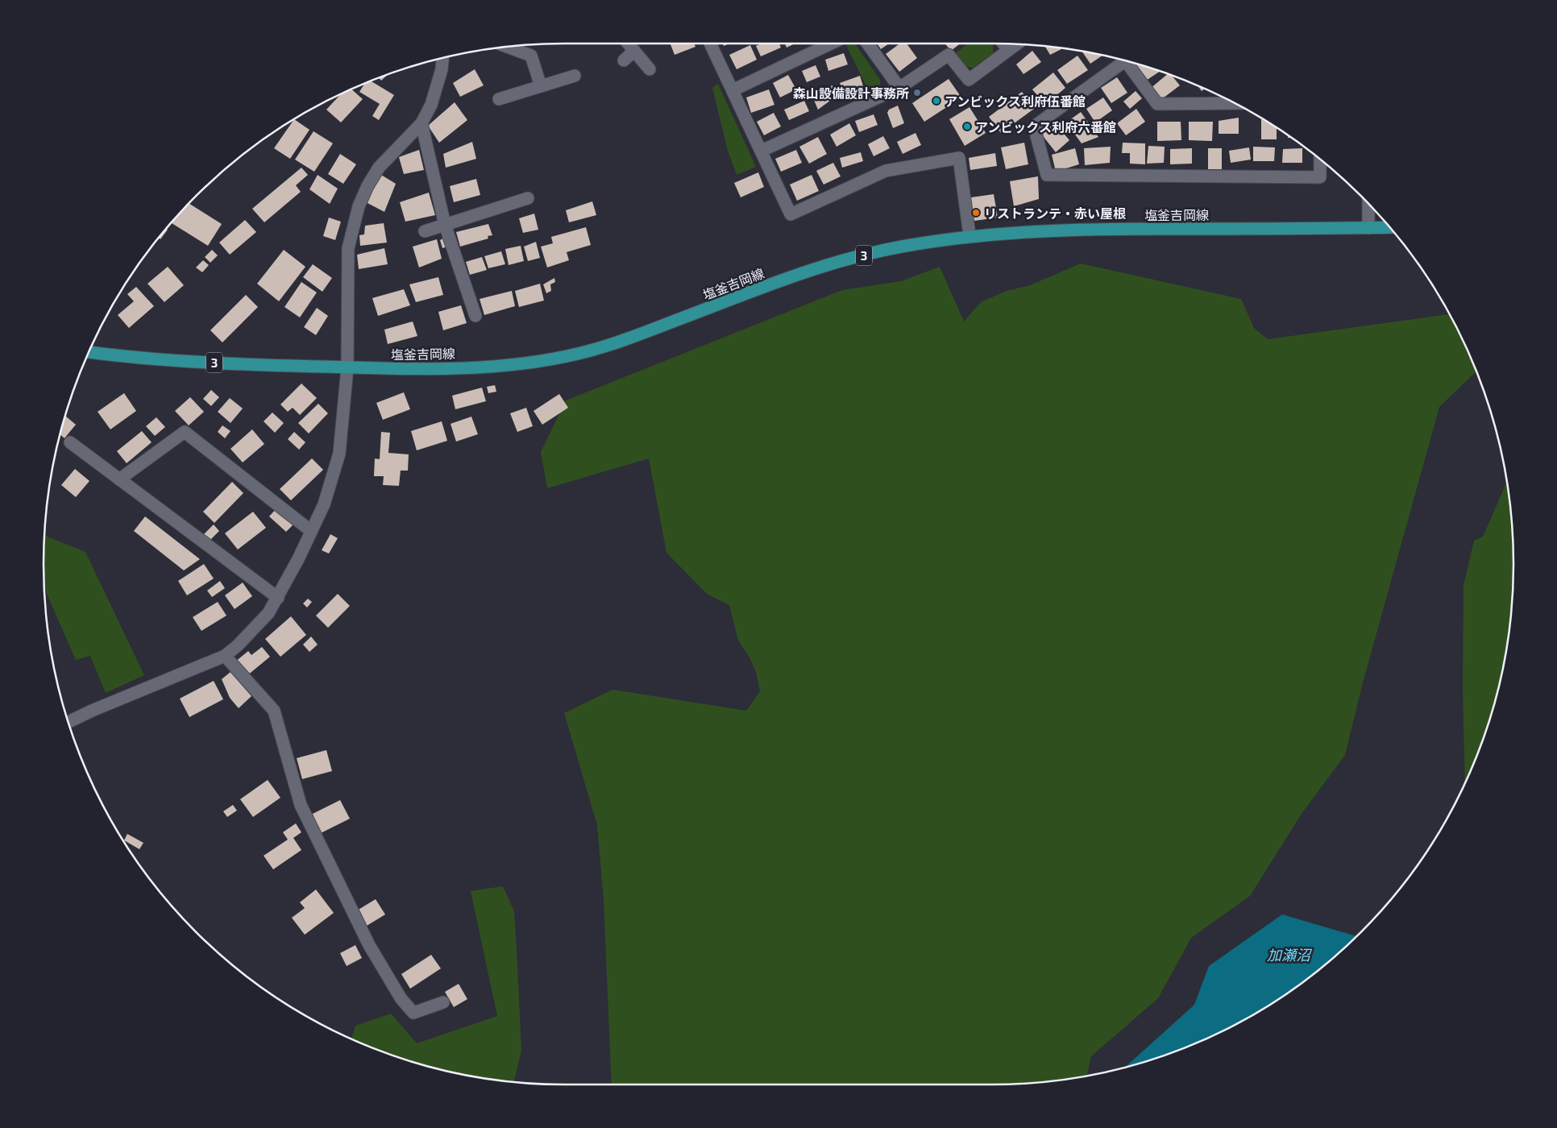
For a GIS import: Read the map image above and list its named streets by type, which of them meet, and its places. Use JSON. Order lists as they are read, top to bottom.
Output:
{
  "streets": {
    "main road": ["塩釜吉岡線", "3"]
  },
  "water": ["加瀬沼"],
  "places": [
    "森山設備設計事務所",
    "アンビックス利府伍番館",
    "アンビックス利府六番館",
    "リストランテ・赤い屋根"
  ]
}
